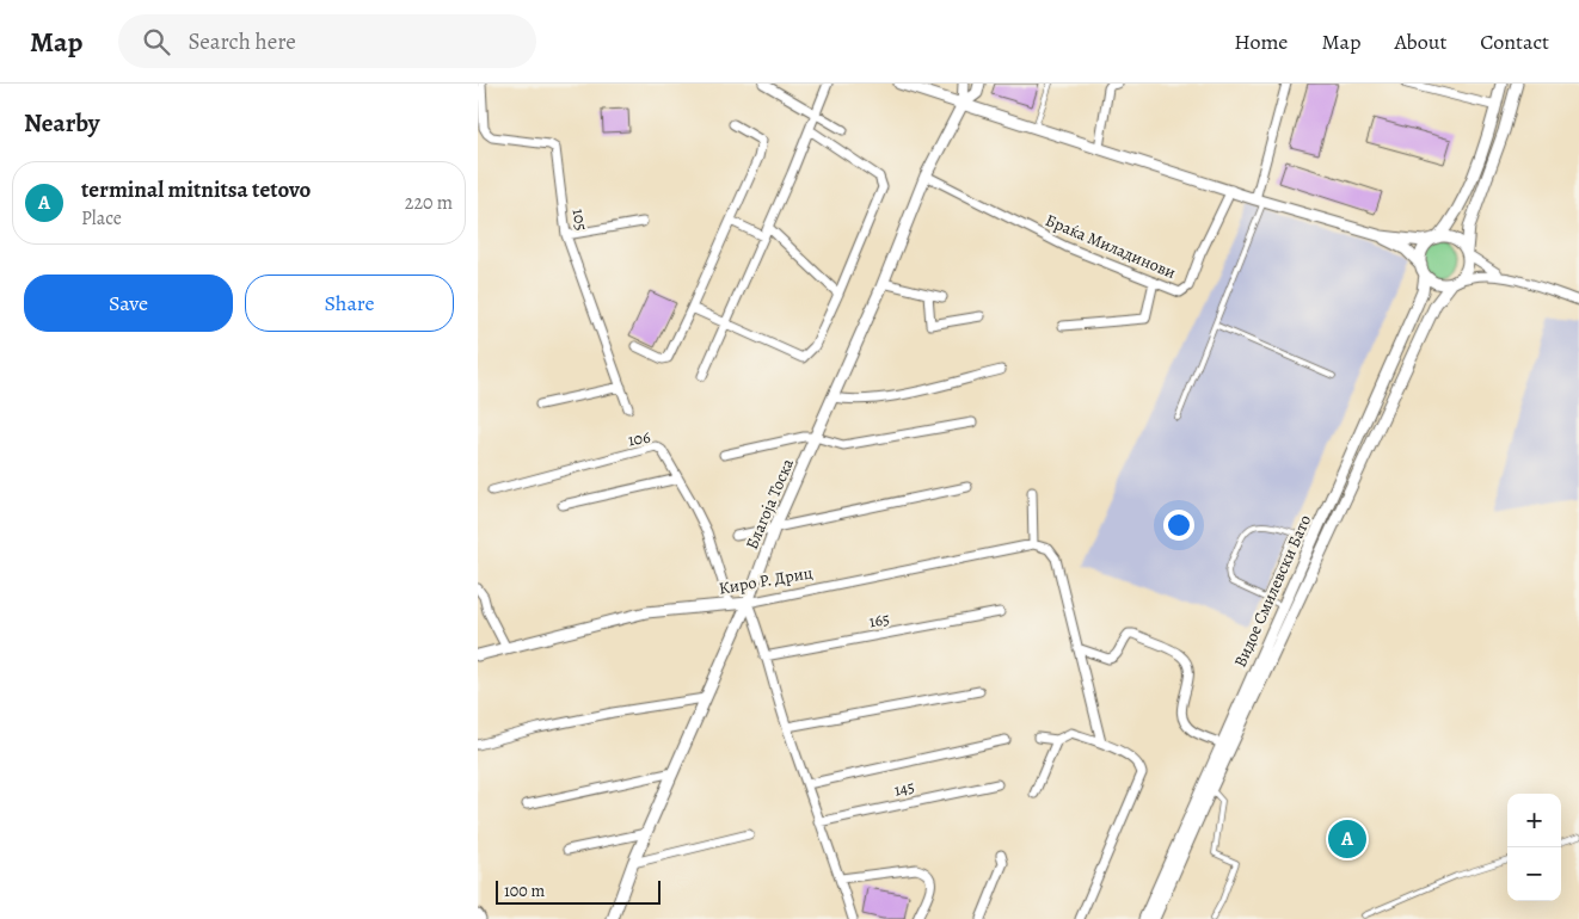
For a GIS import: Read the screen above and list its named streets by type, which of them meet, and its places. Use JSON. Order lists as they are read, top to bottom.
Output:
{
  "streets": {
    "street": [
      "105",
      "Браќа Миладинови",
      "106",
      "Благоја Тоска",
      "Киро Р. Дриц",
      "Видое Смилевски Бато",
      "165",
      "145"
    ]
  },
  "crossings": [
    ["Браќа Миладинови", "Благоја Тоска"],
    ["106", "Киро Р. Дриц"],
    ["Благоја Тоска", "Киро Р. Дриц"]
  ],
  "scale_bar": "100 m",
  "page": {
    "header": "Map",
    "search": "Search here",
    "nav": [
      "Home",
      "Map",
      "About",
      "Contact"
    ],
    "heading": "Nearby",
    "list": [
      {
        "mark": "A",
        "name": "terminal mitnitsa tetovo",
        "note": "Place",
        "value": "220 m"
      }
    ],
    "buttons": ["Save", "Share"],
    "map_buttons": ["+", "−"],
    "pins": "A",
    "scale": "100 m"
  }
}
